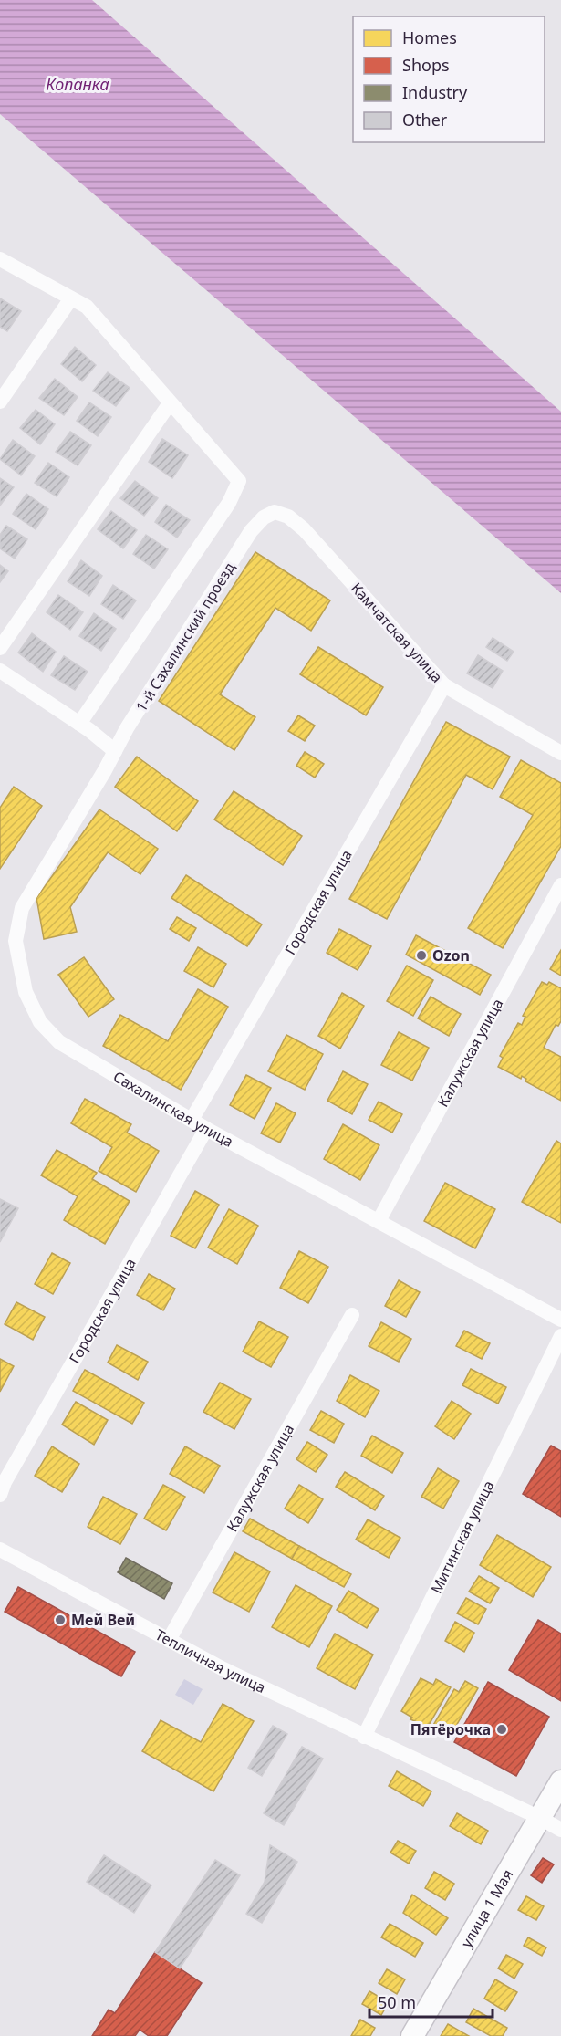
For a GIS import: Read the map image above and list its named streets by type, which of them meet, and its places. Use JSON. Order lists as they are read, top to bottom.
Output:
{
  "streets": {
    "street": [
      "Камчатская улица",
      "1-й Сахалинский проезд",
      "Городская улица",
      "Калужская улица",
      "Сахалинская улица",
      "Митинская улица",
      "Тепличная улица",
      "улица 1 Мая"
    ]
  },
  "crossings": [
    ["Камчатская улица", "1-й Сахалинский проезд"],
    ["Камчатская улица", "Городская улица"],
    ["1-й Сахалинский проезд", "Сахалинская улица"],
    ["Городская улица", "Сахалинская улица"],
    ["Калужская улица", "Сахалинская улица"],
    ["Калужская улица", "Тепличная улица"],
    ["Митинская улица", "Тепличная улица"],
    ["Тепличная улица", "улица 1 Мая"]
  ],
  "water": ["Копанка"],
  "places": ["Ozon", "Мей Вей", "Пятёрочка"],
  "legend": [
    "Homes",
    "Shops",
    "Industry",
    "Other"
  ],
  "scale_bar": "50 m"
}
